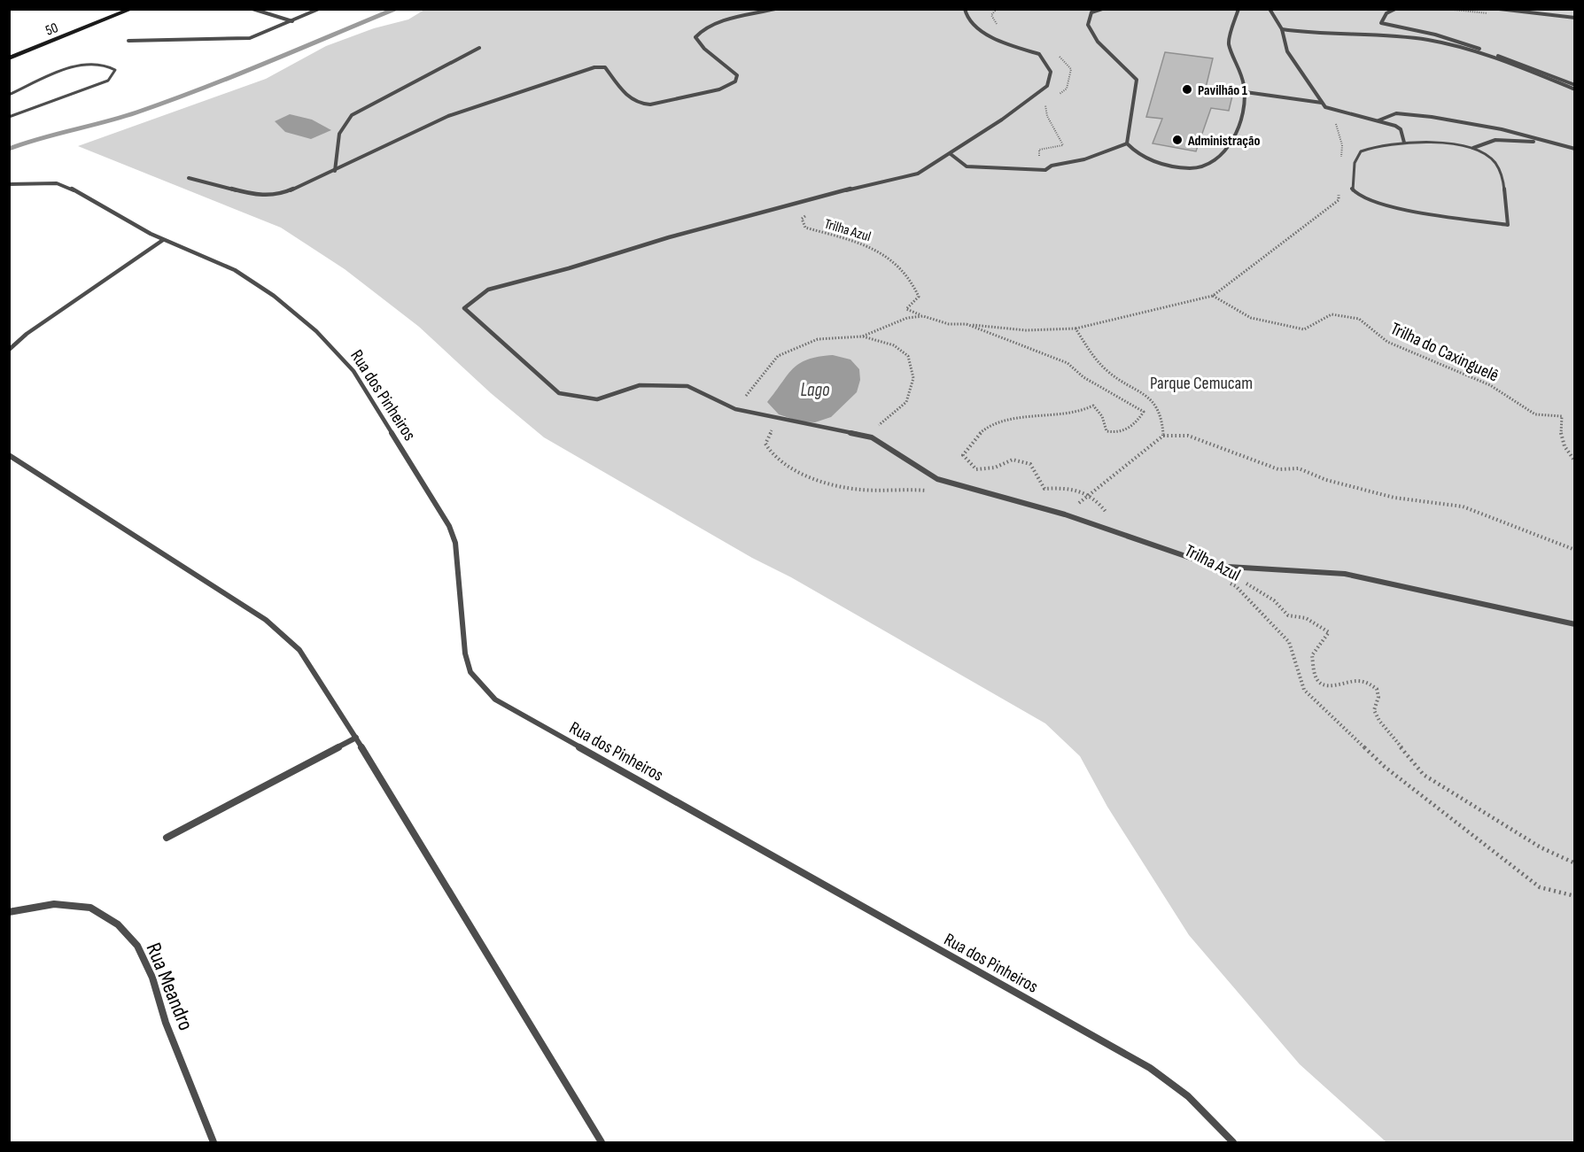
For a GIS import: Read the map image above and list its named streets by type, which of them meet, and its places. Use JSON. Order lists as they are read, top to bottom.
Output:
{
  "streets": {
    "main road": ["50"],
    "street": ["Rua dos Pinheiros", "Rua Meandro"],
    "path": ["Trilha Azul", "Trilha do Caxinguelê"]
  },
  "water": ["Lago"],
  "parks": ["Parque Cemucam"],
  "places": ["Pavilhão 1", "Administração"]
}
